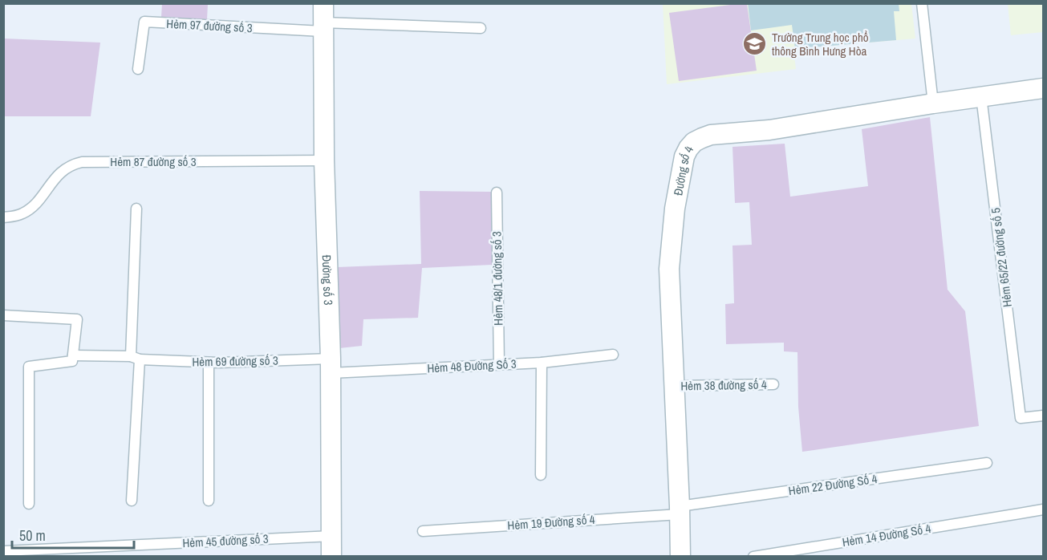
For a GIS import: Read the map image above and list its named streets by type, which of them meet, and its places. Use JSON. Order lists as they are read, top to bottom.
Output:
{
  "streets": {
    "street": ["Đường số 4", "Đường số 3"],
    "lane": [
      "Hẻm 97 đường số 3",
      "Hẻm 87 đường số 3",
      "Hẻm 65/22 đường số 5",
      "Hẻm 48/1 đường số 3",
      "Hẻm 69 đường số 3",
      "Hẻm 48 Đường Số 3",
      "Hẻm 38 đường số 4",
      "Hẻm 22 Đường Số 4",
      "Hẻm 19 Đường số 4",
      "Hẻm 14 Đường Số 4",
      "Hẻm 45 đường số 3"
    ]
  },
  "crossings": [
    ["Hẻm 97 đường số 3", "Đường số 3"],
    ["Hẻm 87 đường số 3", "Đường số 3"],
    ["Đường số 4", "Hẻm 65/22 đường số 5"],
    ["Đường số 4", "Hẻm 38 đường số 4"],
    ["Đường số 4", "Hẻm 22 Đường Số 4"],
    ["Đường số 4", "Hẻm 19 Đường số 4"],
    ["Hẻm 48/1 đường số 3", "Hẻm 48 Đường Số 3"],
    ["Đường số 3", "Hẻm 69 đường số 3"],
    ["Đường số 3", "Hẻm 48 Đường Số 3"],
    ["Đường số 3", "Hẻm 45 đường số 3"],
    ["Hẻm 69 đường số 3", "Hẻm 48 Đường Số 3"],
    ["Hẻm 22 Đường Số 4", "Hẻm 19 Đường số 4"]
  ],
  "places": {
    "school or university": ["Trường Trung học phổ thông Bình Hưng Hòa"]
  },
  "scale_bar": "50 m"
}
